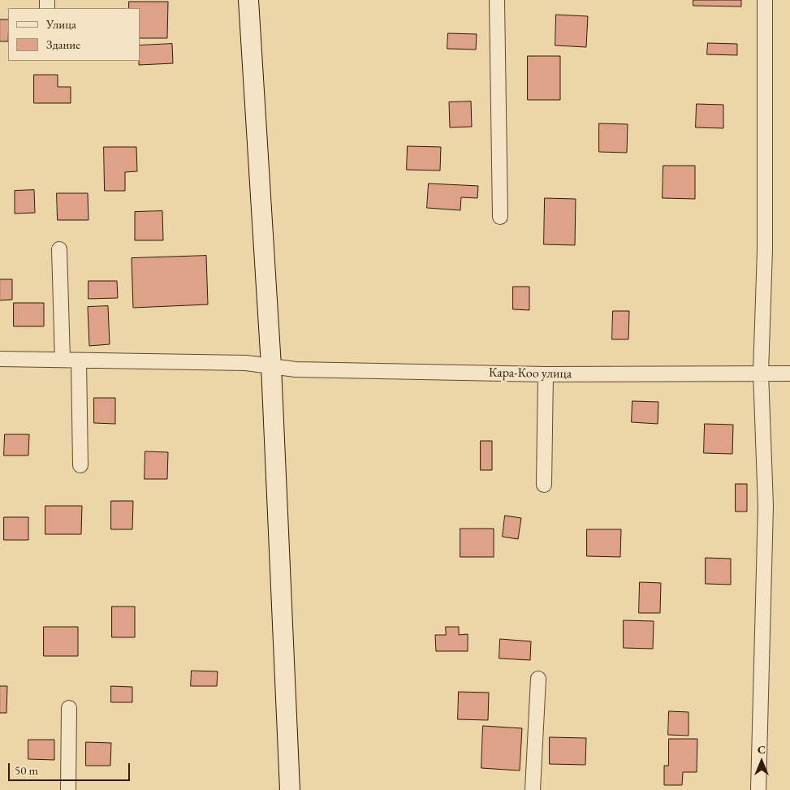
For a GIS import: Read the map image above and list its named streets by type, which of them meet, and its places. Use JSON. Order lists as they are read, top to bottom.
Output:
{
  "streets": {
    "street": ["Кара-Коо улица"]
  },
  "legend": ["Улица", "Здание"],
  "scale_bar": "50 m",
  "north": "top"
}
